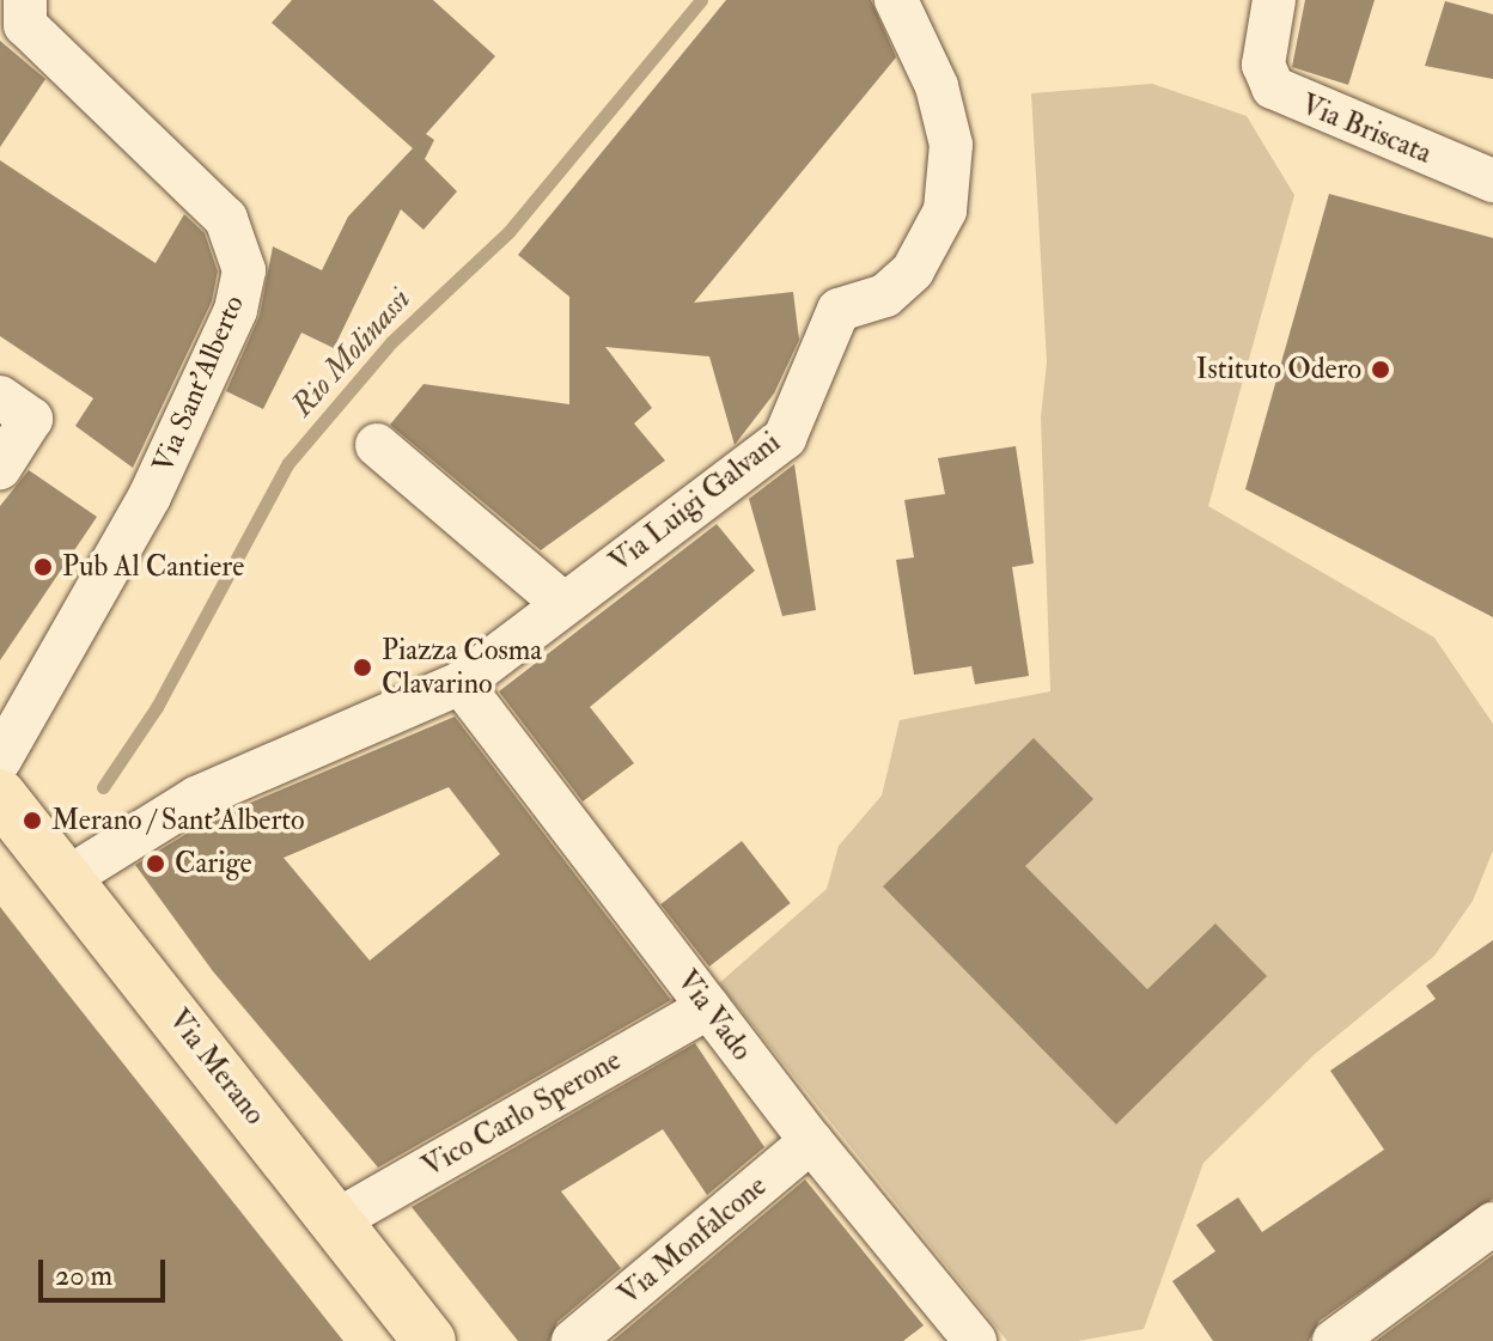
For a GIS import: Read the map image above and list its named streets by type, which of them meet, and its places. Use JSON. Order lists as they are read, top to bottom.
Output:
{
  "streets": {
    "main road": ["Via Merano"],
    "street": [
      "Via Briscata",
      "Via Sant'Alberto",
      "Via Luigi Galvani",
      "Via Vado",
      "Vico Carlo Sperone",
      "Via Monfalcone"
    ]
  },
  "crossings": [
    ["Via Luigi Galvani", "Via Vado"],
    ["Via Vado", "Vico Carlo Sperone"],
    ["Via Vado", "Via Monfalcone"],
    ["Via Merano", "Vico Carlo Sperone"]
  ],
  "water": ["Rio Molinassi"],
  "places": [
    "Istituto Odero",
    "Pub Al Cantiere",
    "Piazza Cosma Clavarino",
    "Merano / Sant'Alberto",
    "Carige"
  ],
  "scale_bar": "20 m"
}
